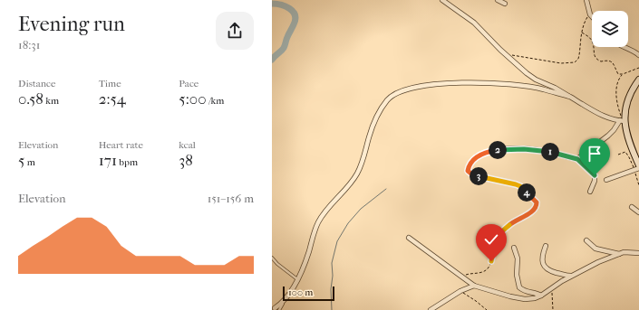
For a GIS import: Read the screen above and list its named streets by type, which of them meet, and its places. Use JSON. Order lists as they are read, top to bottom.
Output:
{
  "scale_bar": "100 m",
  "page": {
    "heading": ["Evening run", "18:31"],
    "stats": [
      ["Distance", "0.58 km"],
      ["Time", "2:54"],
      ["Pace", "5:00 /km"],
      ["Elevation", "5 m"],
      ["Heart rate", "171 bpm"],
      ["kcal", "38"]
    ],
    "pins": [
      "2",
      "1",
      "3",
      "4"
    ],
    "chart": ["Elevation", "151–156 m"],
    "scale": "100 m"
  }
}
